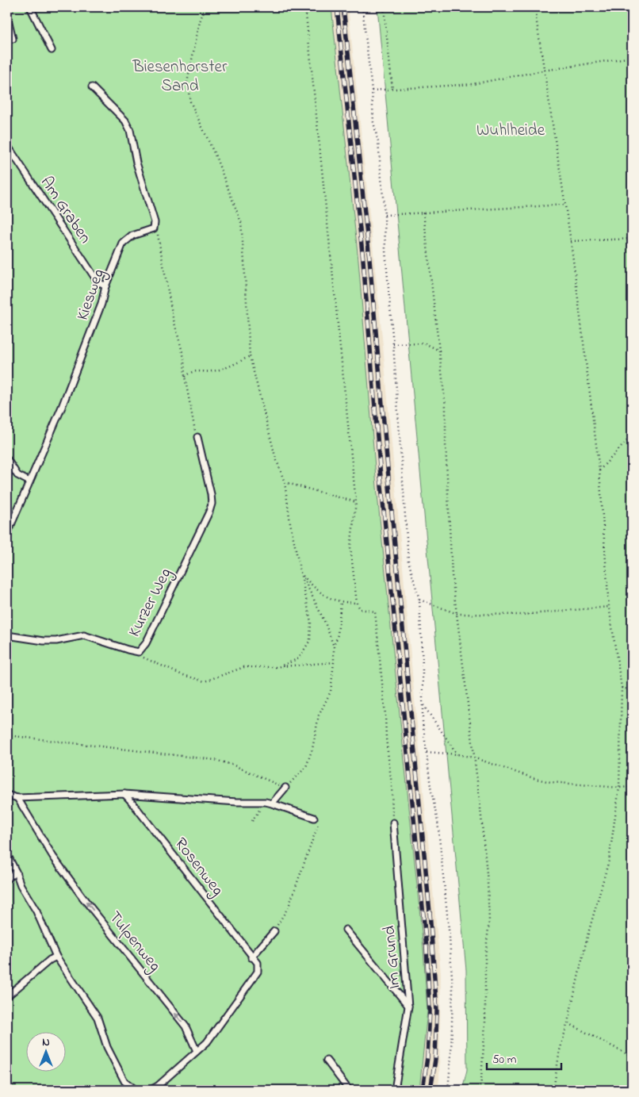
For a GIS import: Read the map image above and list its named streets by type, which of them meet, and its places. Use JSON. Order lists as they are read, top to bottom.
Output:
{
  "streets": {
    "lane": [
      "Am Graben",
      "Kiesweg",
      "Kurzer Weg",
      "Rosenweg",
      "Tulpenweg",
      "Im Grund"
    ]
  },
  "crossings": [
    ["Am Graben", "Kiesweg"]
  ],
  "one_way": ["Tulpenweg"],
  "parks": ["Biesenhorster Sand", "Wuhlheide"],
  "scale_bar": "50 m",
  "north": "top"
}
